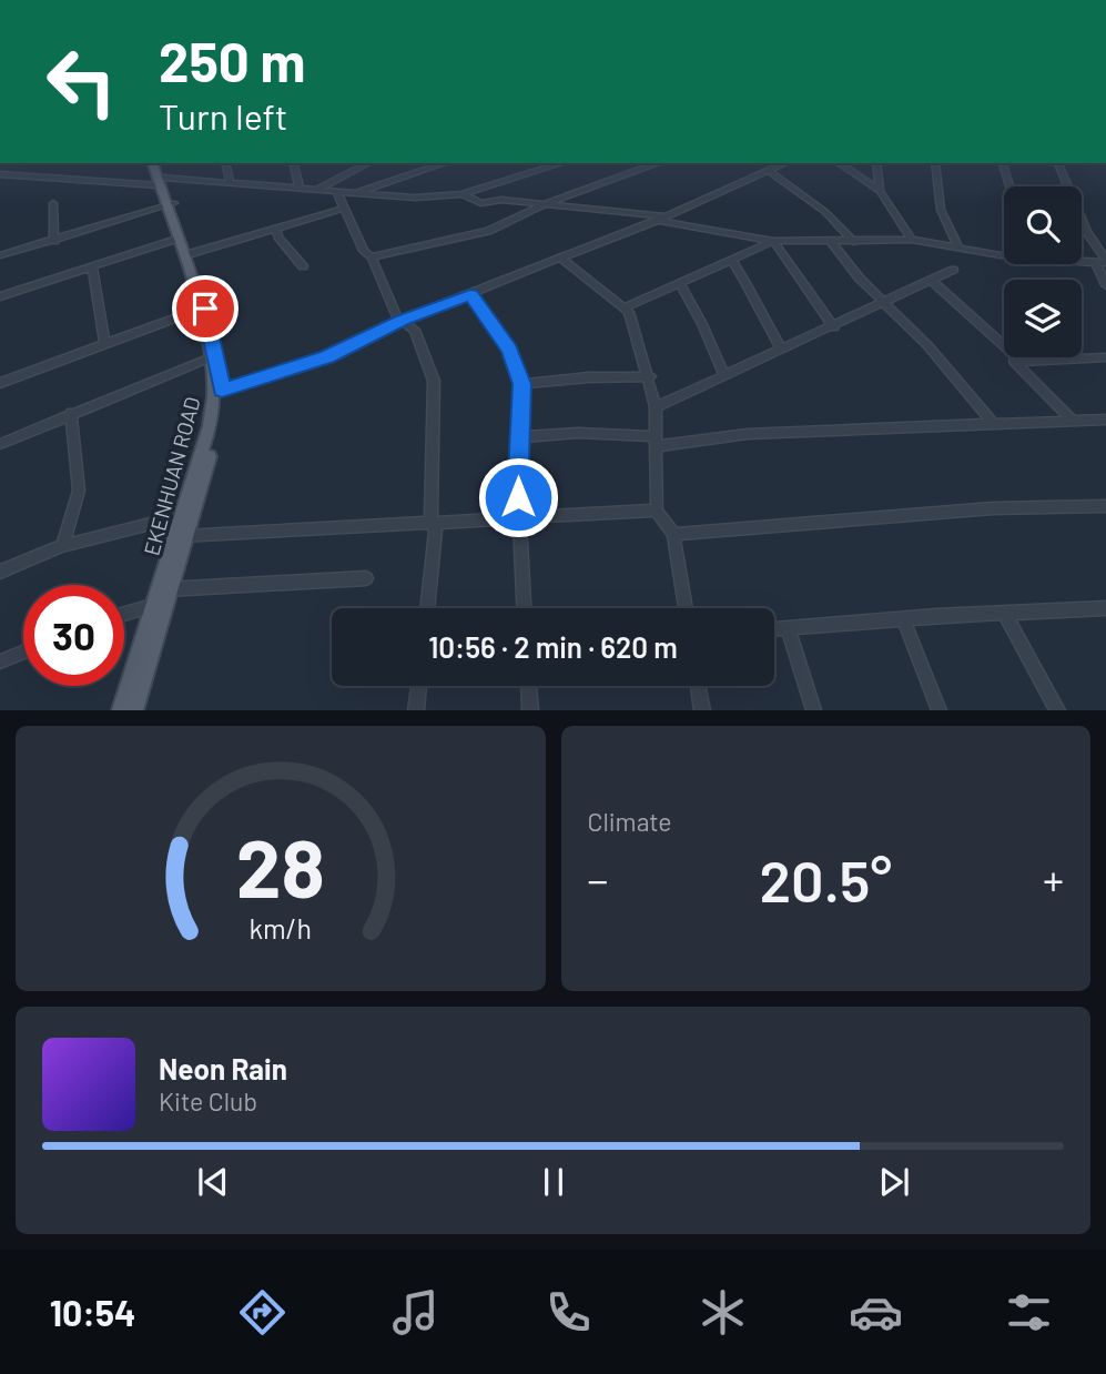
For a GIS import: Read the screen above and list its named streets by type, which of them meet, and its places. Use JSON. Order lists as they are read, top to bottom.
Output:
{
  "streets": {
    "main road": ["EKENHUAN ROAD"]
  },
  "page": {
    "turn": ["250 m", "Turn left"],
    "limit": "30",
    "trip": "10:56 · 2 min · 620 m",
    "tile": "Climate",
    "heat": ["−", "20.5°", "+"],
    "song": ["Neon Rain", "Kite Club"],
    "tabs": "10:54",
    "gauge": ["28", "km/h"]
  }
}
